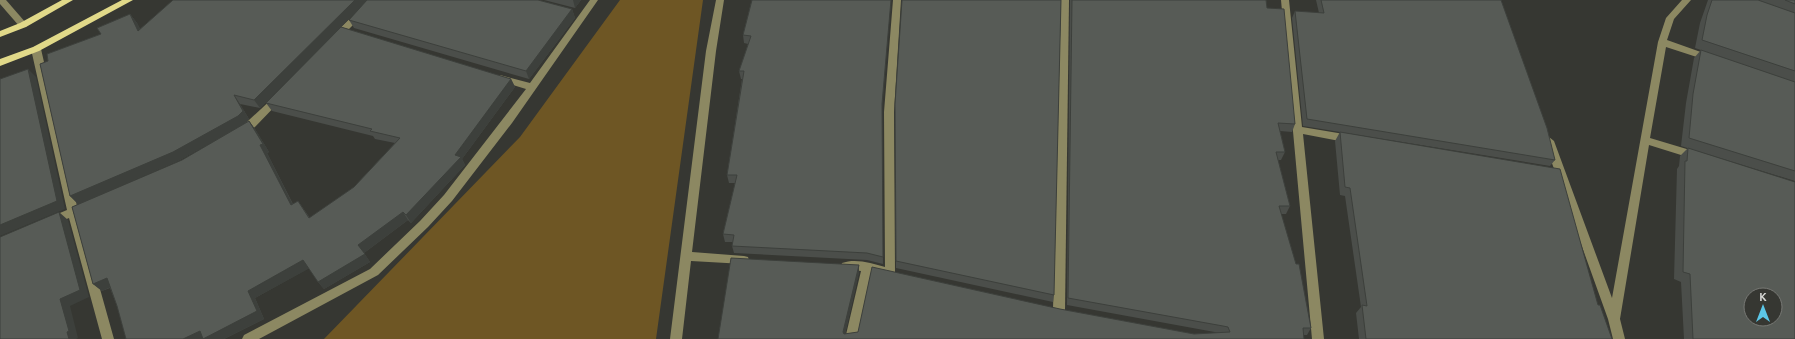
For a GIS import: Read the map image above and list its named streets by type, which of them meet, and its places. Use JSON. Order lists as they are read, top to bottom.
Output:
{
  "north": "top"
}
